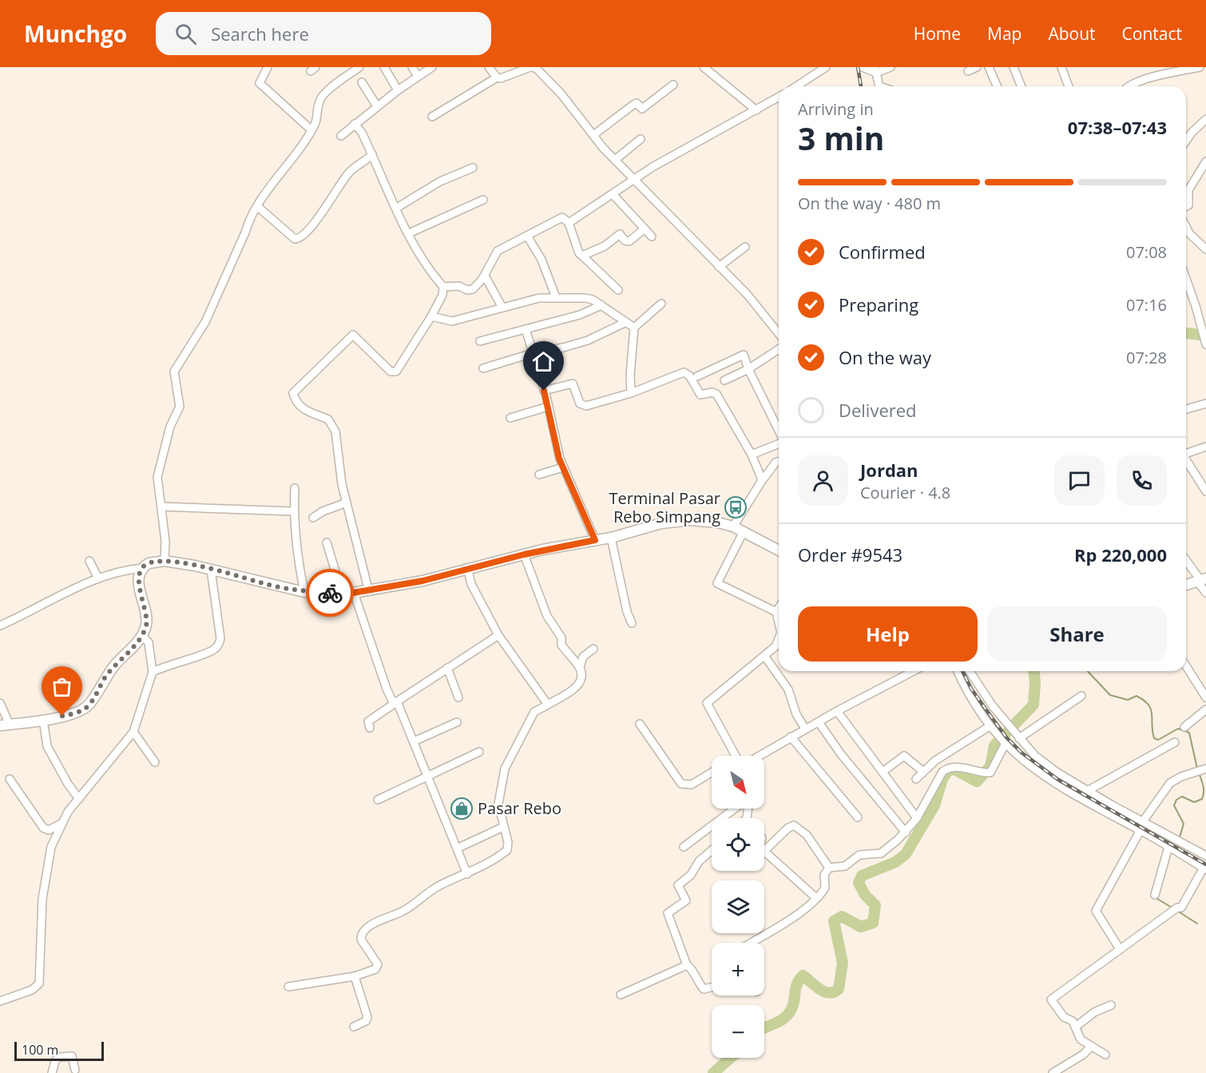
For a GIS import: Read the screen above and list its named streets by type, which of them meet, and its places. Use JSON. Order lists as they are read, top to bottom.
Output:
{
  "places": {
    "bus stop": ["Terminal Pasar Rebo Simpang"],
    "shop": ["Pasar Rebo"]
  },
  "scale_bar": "100 m",
  "north": "bottom right",
  "page": {
    "header": "Munchgo",
    "search": "Search here",
    "nav": [
      "Home",
      "Map",
      "About",
      "Contact"
    ],
    "heading": ["3 min", "Arriving in", "07:38–07:43"],
    "panel": [
      "Jordan",
      "Courier · 4.8",
      "Order #9543",
      "Rp 220,000"
    ],
    "bar": "On the way · 480 m",
    "list": [
      ["Confirmed", "07:08"],
      ["Preparing", "07:16"],
      ["On the way", "07:28"],
      "Delivered"
    ],
    "buttons": ["Help", "Share"],
    "map_buttons": ["+", "−"],
    "scale": "100 m"
  }
}
